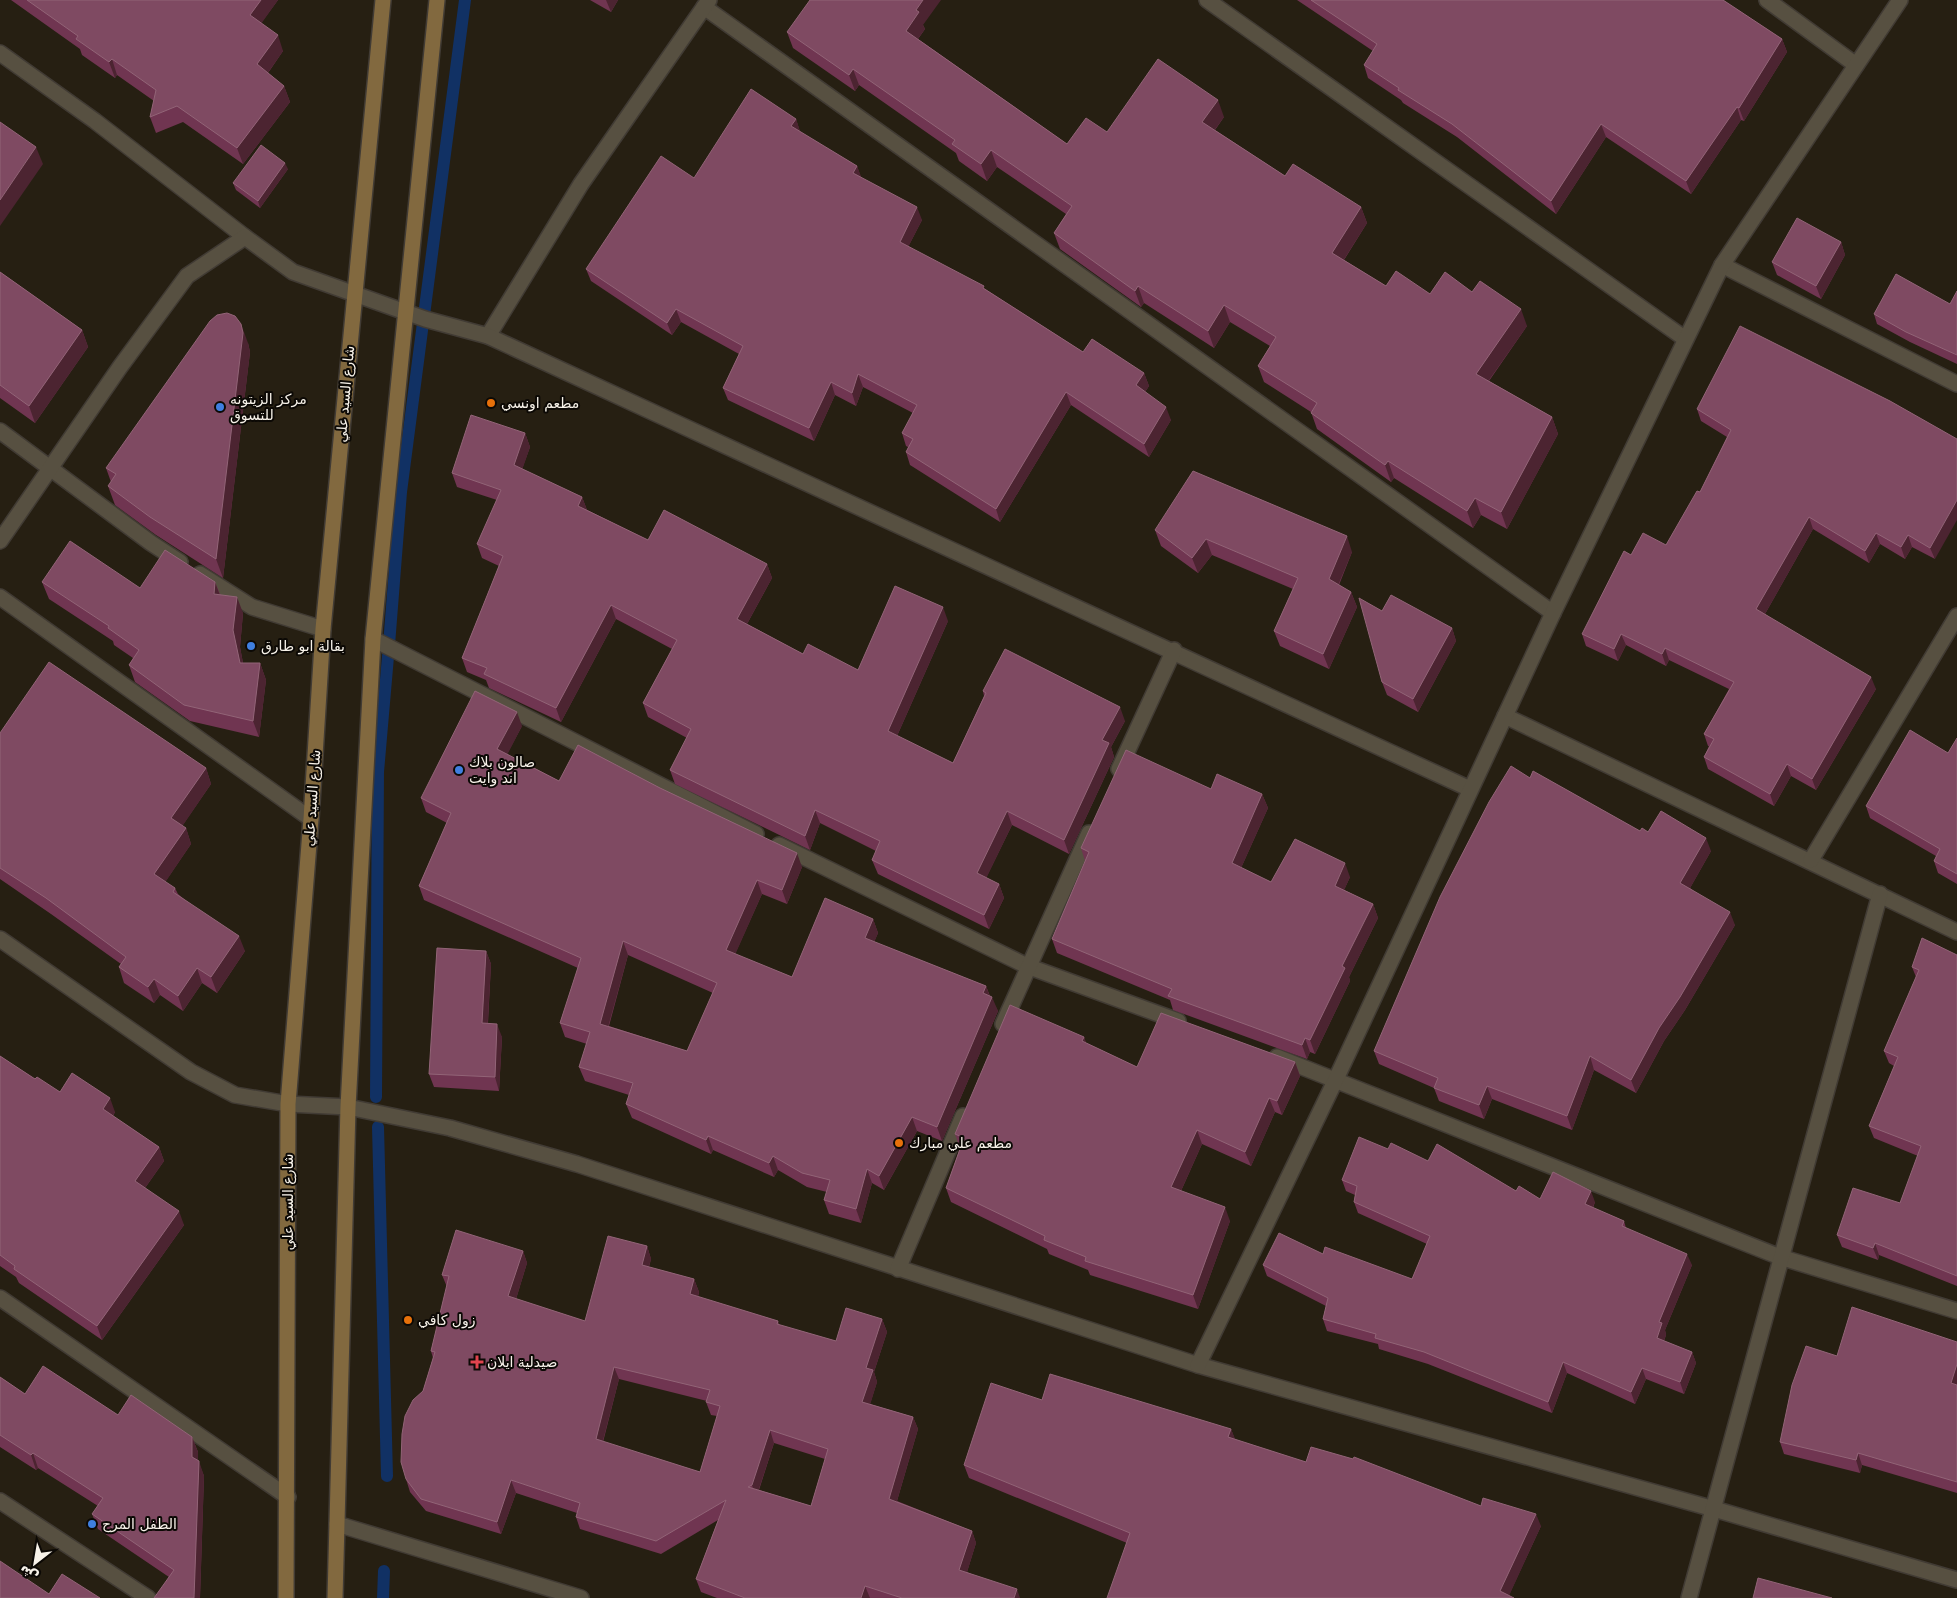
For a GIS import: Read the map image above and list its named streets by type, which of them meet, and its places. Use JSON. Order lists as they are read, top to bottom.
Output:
{
  "streets": {
    "main road": ["شارع السيد علي"]
  },
  "places": {
    "other": [
      "مطعم اونسي",
      "مركز الزيتونه للتسوق",
      "بقالة ابو طارق",
      "صالون بلاك اند وايت",
      "مطعم علي مبارك",
      "زول كافي",
      "الطفل المرح"
    ],
    "health": ["صيدلية ايلان"]
  },
  "north": "bottom left"
}
